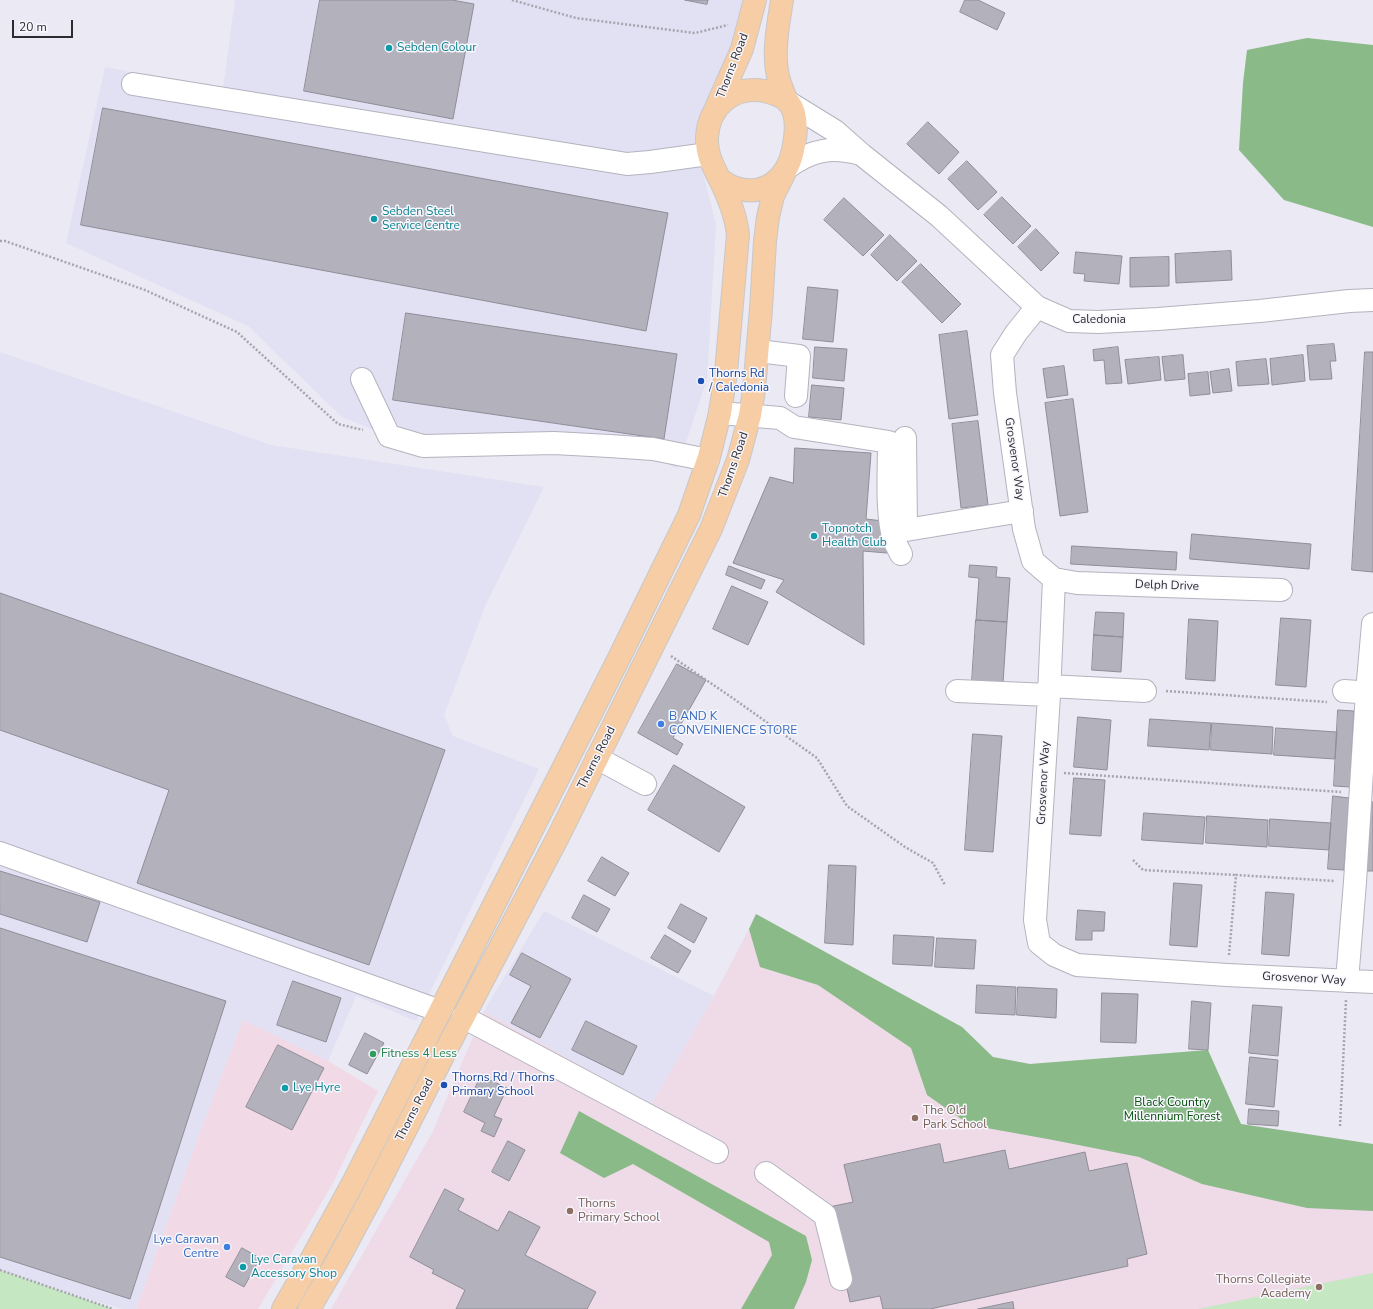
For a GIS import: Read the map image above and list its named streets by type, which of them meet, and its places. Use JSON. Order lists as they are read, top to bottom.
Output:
{
  "streets": {
    "highway": ["Thorns Road"],
    "street": ["Caledonia", "Grosvenor Way", "Delph Drive"]
  },
  "crossings": [
    ["Thorns Road", "Caledonia"],
    ["Caledonia", "Grosvenor Way"],
    ["Grosvenor Way", "Delph Drive"]
  ],
  "parks": ["Black Country Millennium Forest"],
  "places": [
    "Sebden Colour",
    "Sebden Steel Service Centre",
    "Thorns Rd / Caledonia",
    "Topnotch Health Club",
    "B AND K CONVEINIENCE STORE",
    "Fitness 4 Less",
    "Thorns Rd / Thorns Primary School",
    "Lye Hyre",
    "The Old Park School",
    "Thorns Primary School",
    "Lye Caravan Centre",
    "Lye Caravan Accessory Shop",
    "Thorns Collegiate Academy"
  ],
  "scale_bar": "20 m"
}
